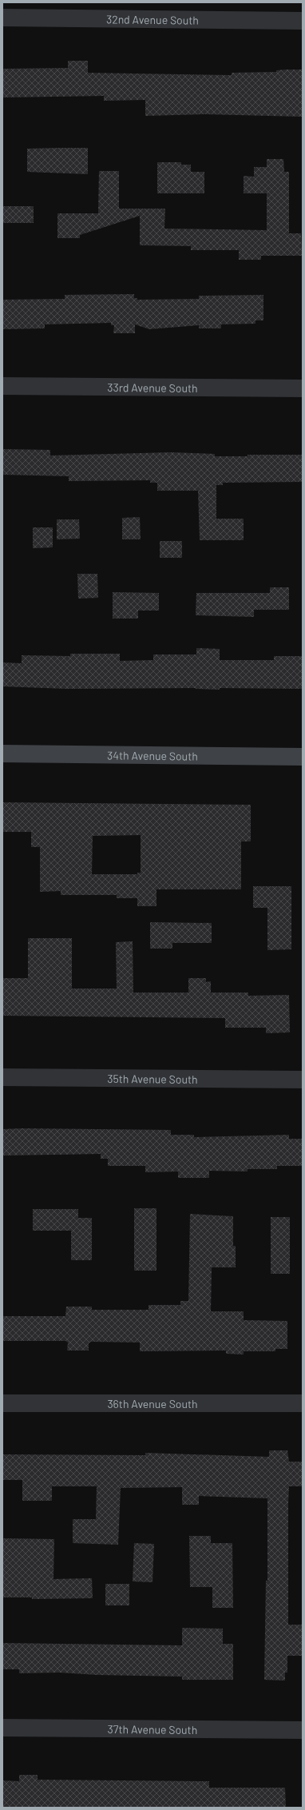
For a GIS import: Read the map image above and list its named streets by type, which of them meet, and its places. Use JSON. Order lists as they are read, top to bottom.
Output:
{
  "streets": {
    "street": [
      "32nd Avenue South",
      "33rd Avenue South",
      "34th Avenue South",
      "35th Avenue South",
      "36th Avenue South",
      "37th Avenue South"
    ]
  }
}
